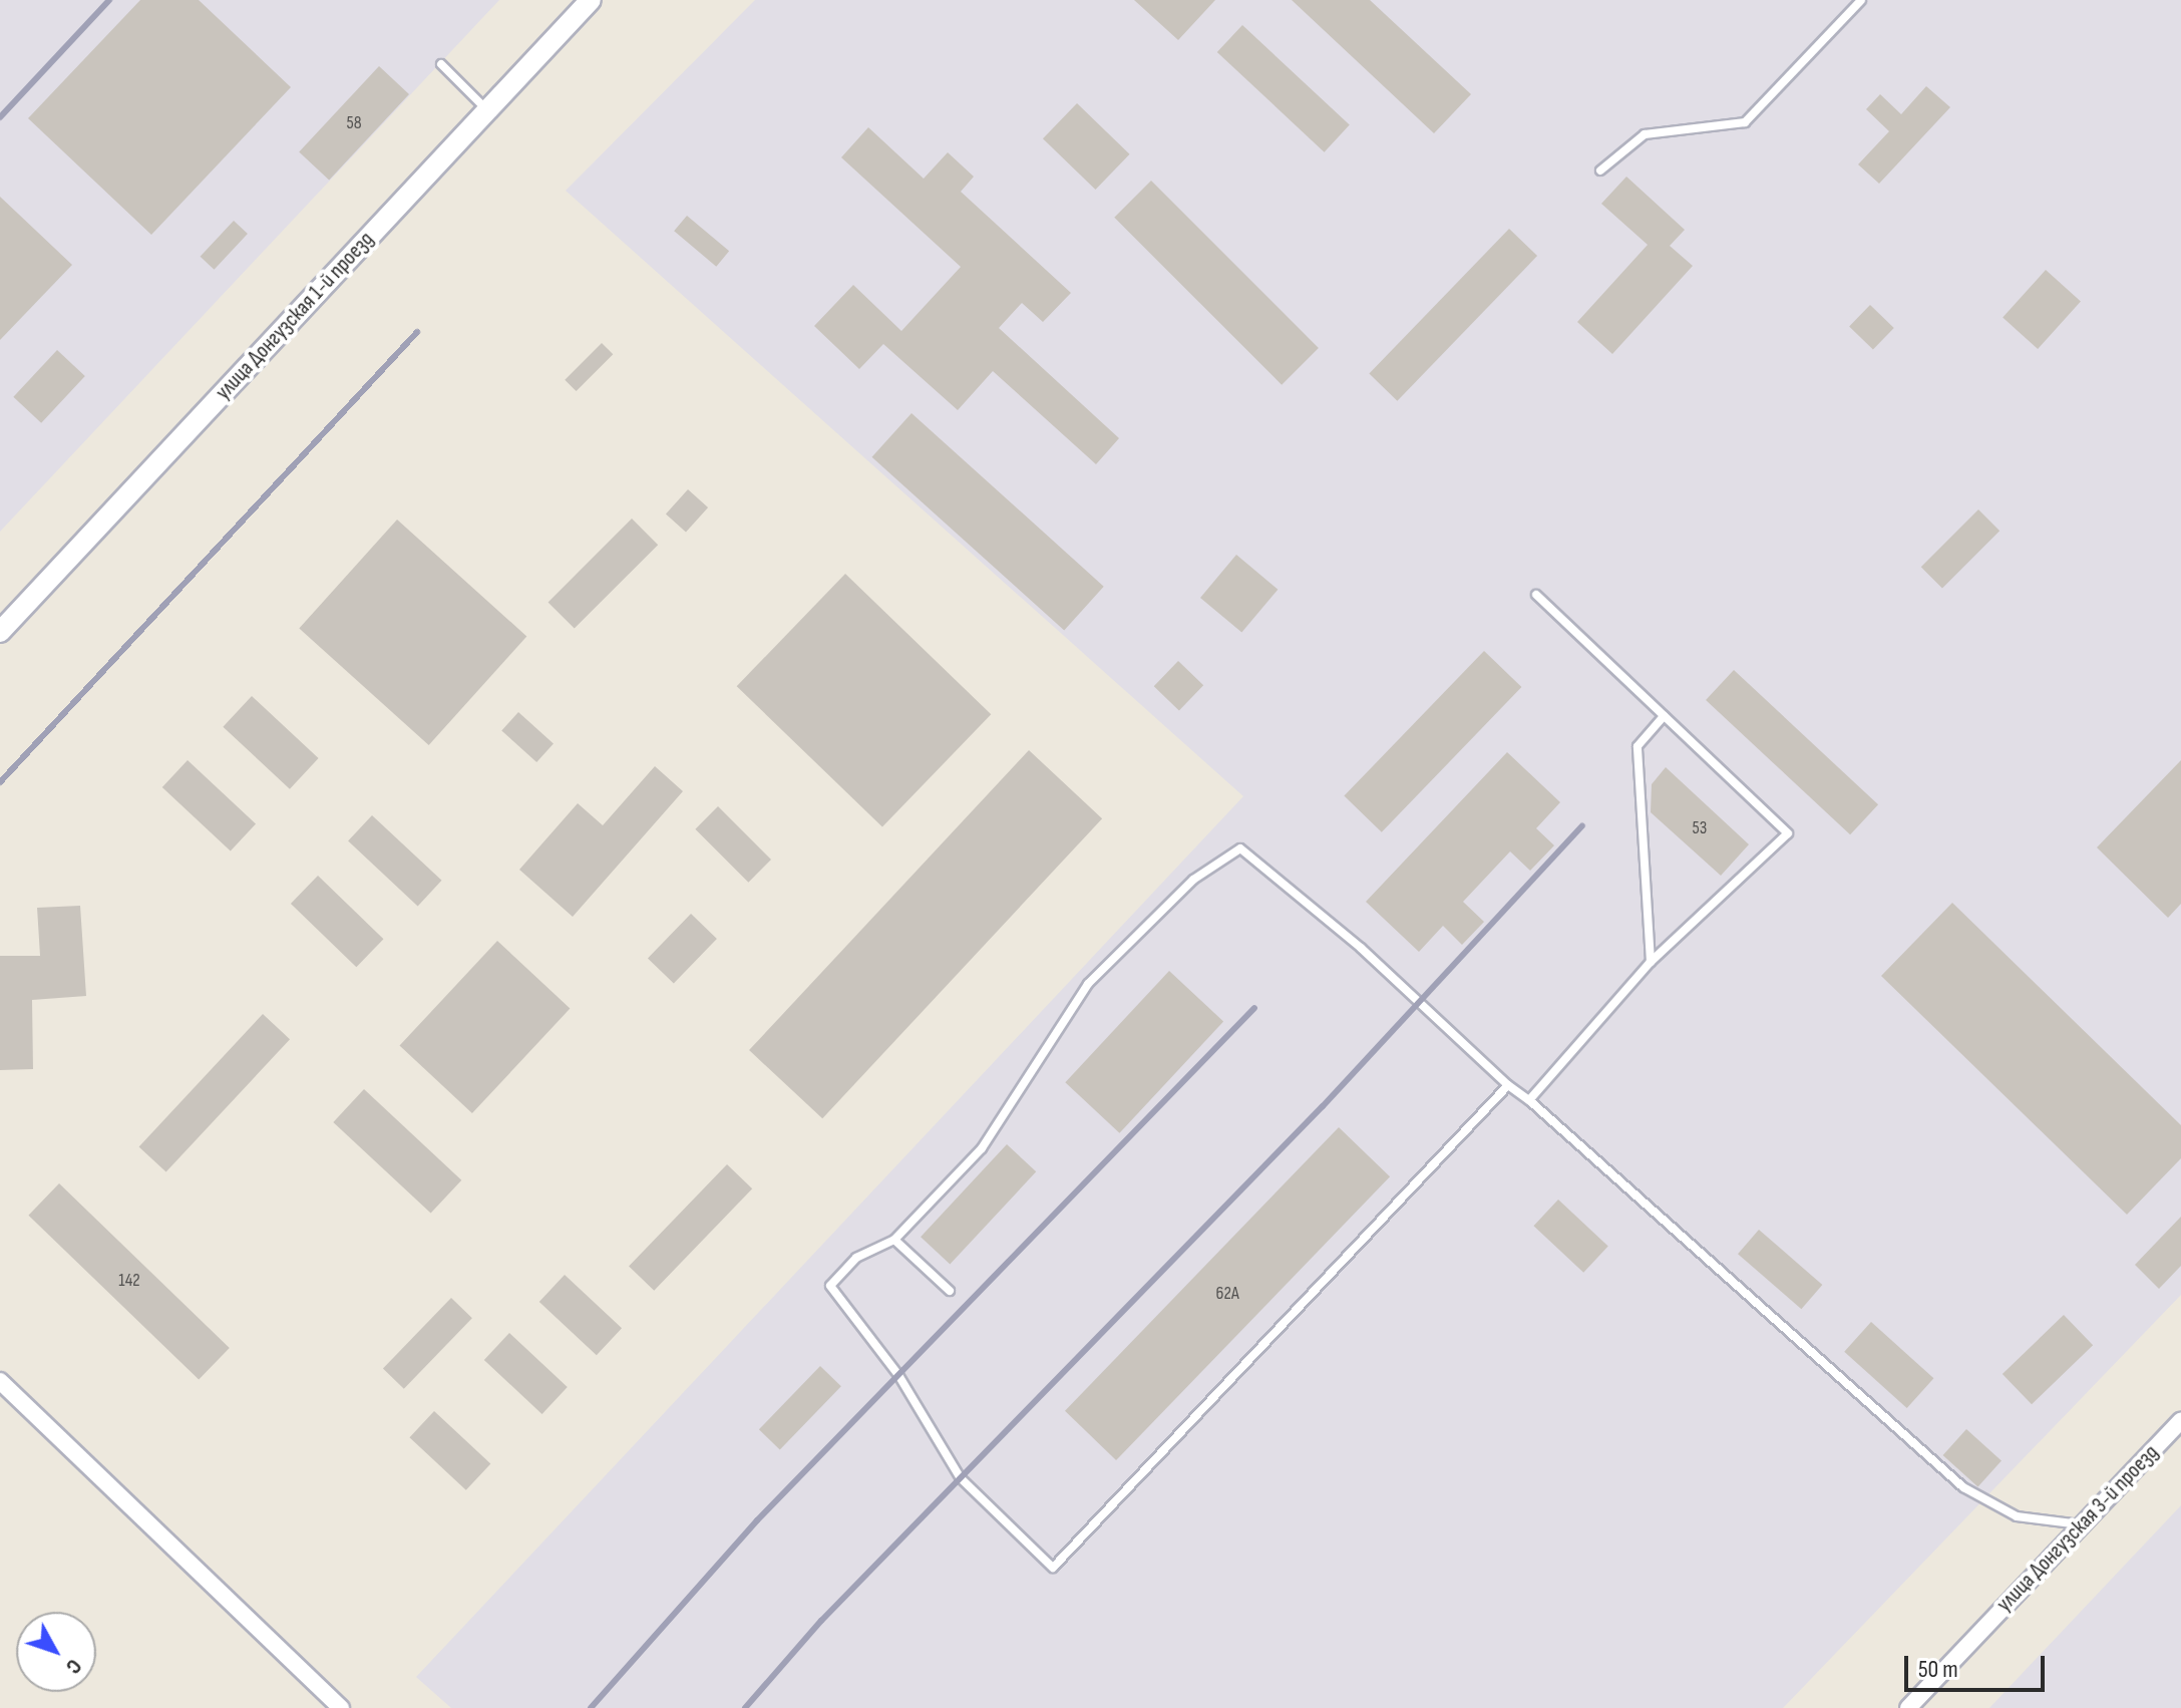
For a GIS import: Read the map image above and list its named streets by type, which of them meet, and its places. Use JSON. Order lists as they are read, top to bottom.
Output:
{
  "streets": {
    "street": ["улица Донгузская 1-й проезд", "улица Донгузская 3-й проезд"]
  },
  "house_numbers": [
    "58",
    "53",
    "142",
    "62А"
  ],
  "scale_bar": "50 m",
  "north": "bottom right"
}
